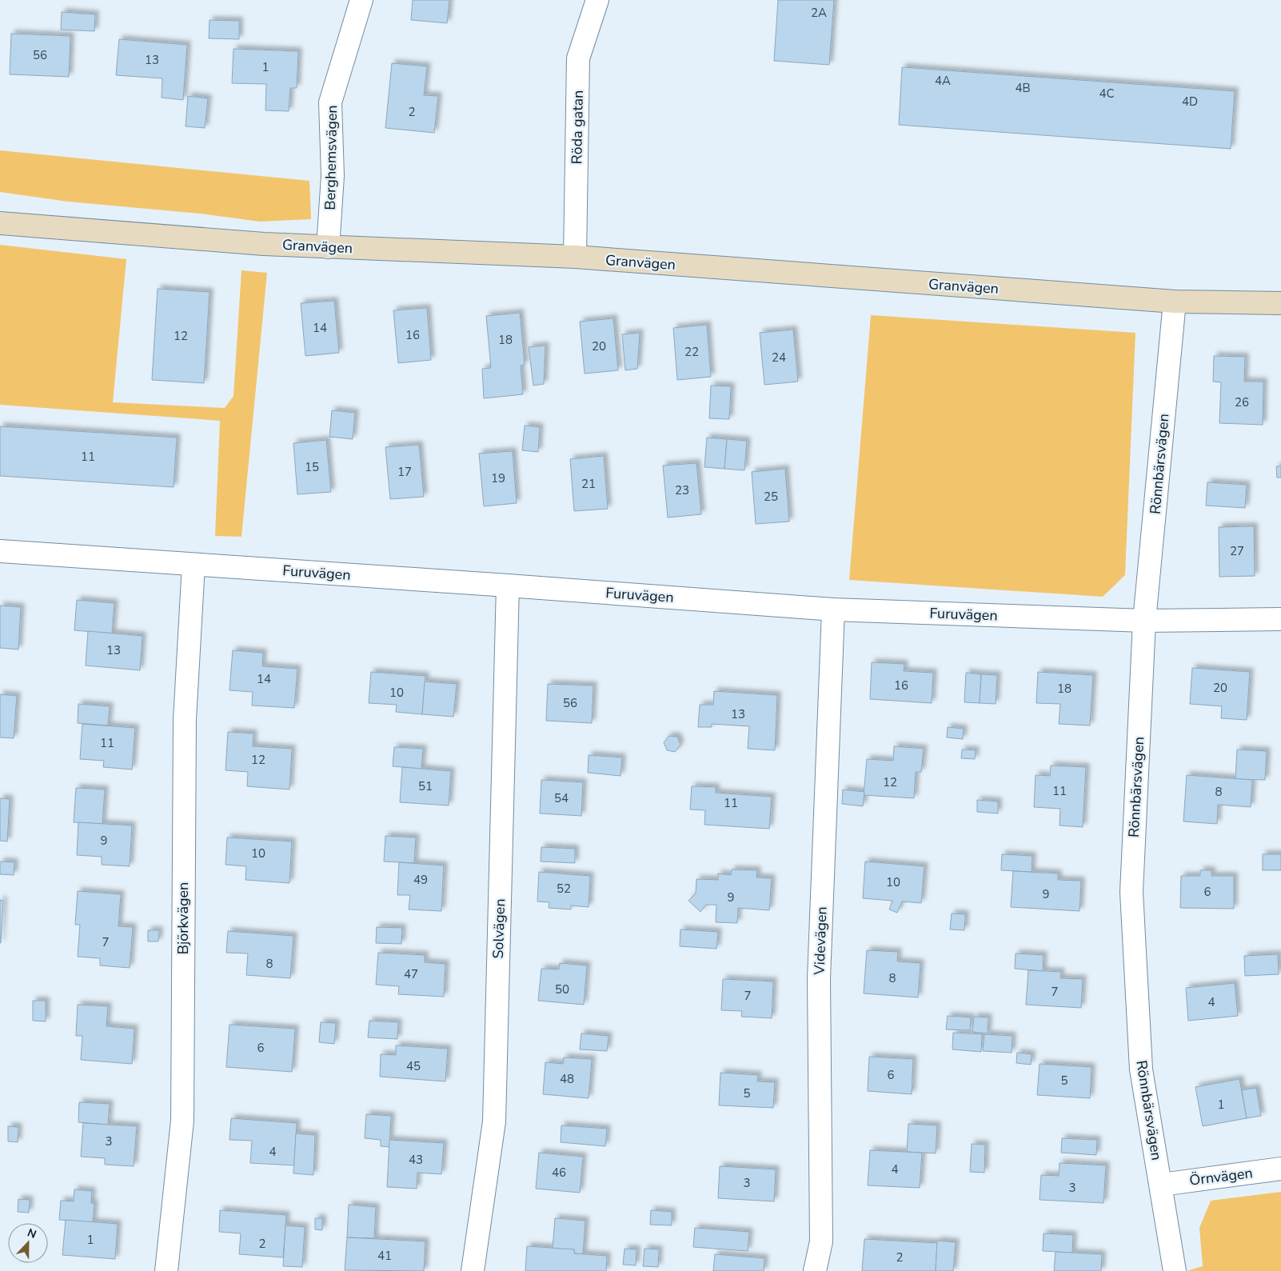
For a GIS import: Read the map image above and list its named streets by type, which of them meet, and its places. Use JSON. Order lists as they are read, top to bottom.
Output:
{
  "streets": {
    "street": [
      "Röda gatan",
      "Berghemsvägen",
      "Granvägen",
      "Rönnbärsvägen",
      "Furuvägen",
      "Björkvägen",
      "Solvägen",
      "Videvägen",
      "Örnvägen"
    ]
  },
  "crossings": [
    ["Röda gatan", "Granvägen"],
    ["Berghemsvägen", "Granvägen"],
    ["Granvägen", "Rönnbärsvägen"],
    ["Rönnbärsvägen", "Furuvägen"],
    ["Rönnbärsvägen", "Örnvägen"],
    ["Furuvägen", "Björkvägen"],
    ["Furuvägen", "Solvägen"],
    ["Furuvägen", "Videvägen"]
  ],
  "house_numbers": [
    "2A",
    "56",
    "13",
    "1",
    "4A",
    "4B",
    "4C",
    "4D",
    "2",
    "14",
    "16",
    "12",
    "18",
    "20",
    "22",
    "24",
    "26",
    "11",
    "15",
    "17",
    "19",
    "21",
    "23",
    "25",
    "27",
    "13",
    "14",
    "16",
    "20",
    "18",
    "10",
    "56",
    "13",
    "11",
    "12",
    "12",
    "51",
    "11",
    "8",
    "54",
    "11",
    "9",
    "10",
    "49",
    "10",
    "52",
    "6",
    "9",
    "9",
    "7",
    "8",
    "47",
    "8",
    "50",
    "7",
    "7",
    "4",
    "6",
    "45",
    "6",
    "48",
    "5",
    "5",
    "1",
    "3",
    "4",
    "43",
    "4",
    "46",
    "3",
    "3",
    "1",
    "2",
    "41",
    "2"
  ],
  "north": "top"
}
